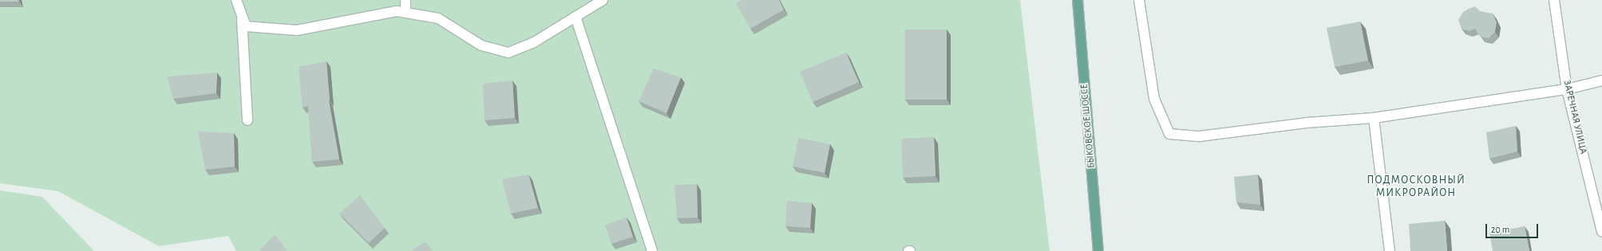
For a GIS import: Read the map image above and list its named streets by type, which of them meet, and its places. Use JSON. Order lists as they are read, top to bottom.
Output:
{
  "streets": {
    "main road": ["БЫКОВСКОЕ ШОССЕ"],
    "street": ["ЗАРЕЧНАЯ УЛИЦА"]
  },
  "districts": ["ПОДМОСКОВНЫЙ МИКРОРАЙОН"],
  "scale_bar": "20 m"
}
